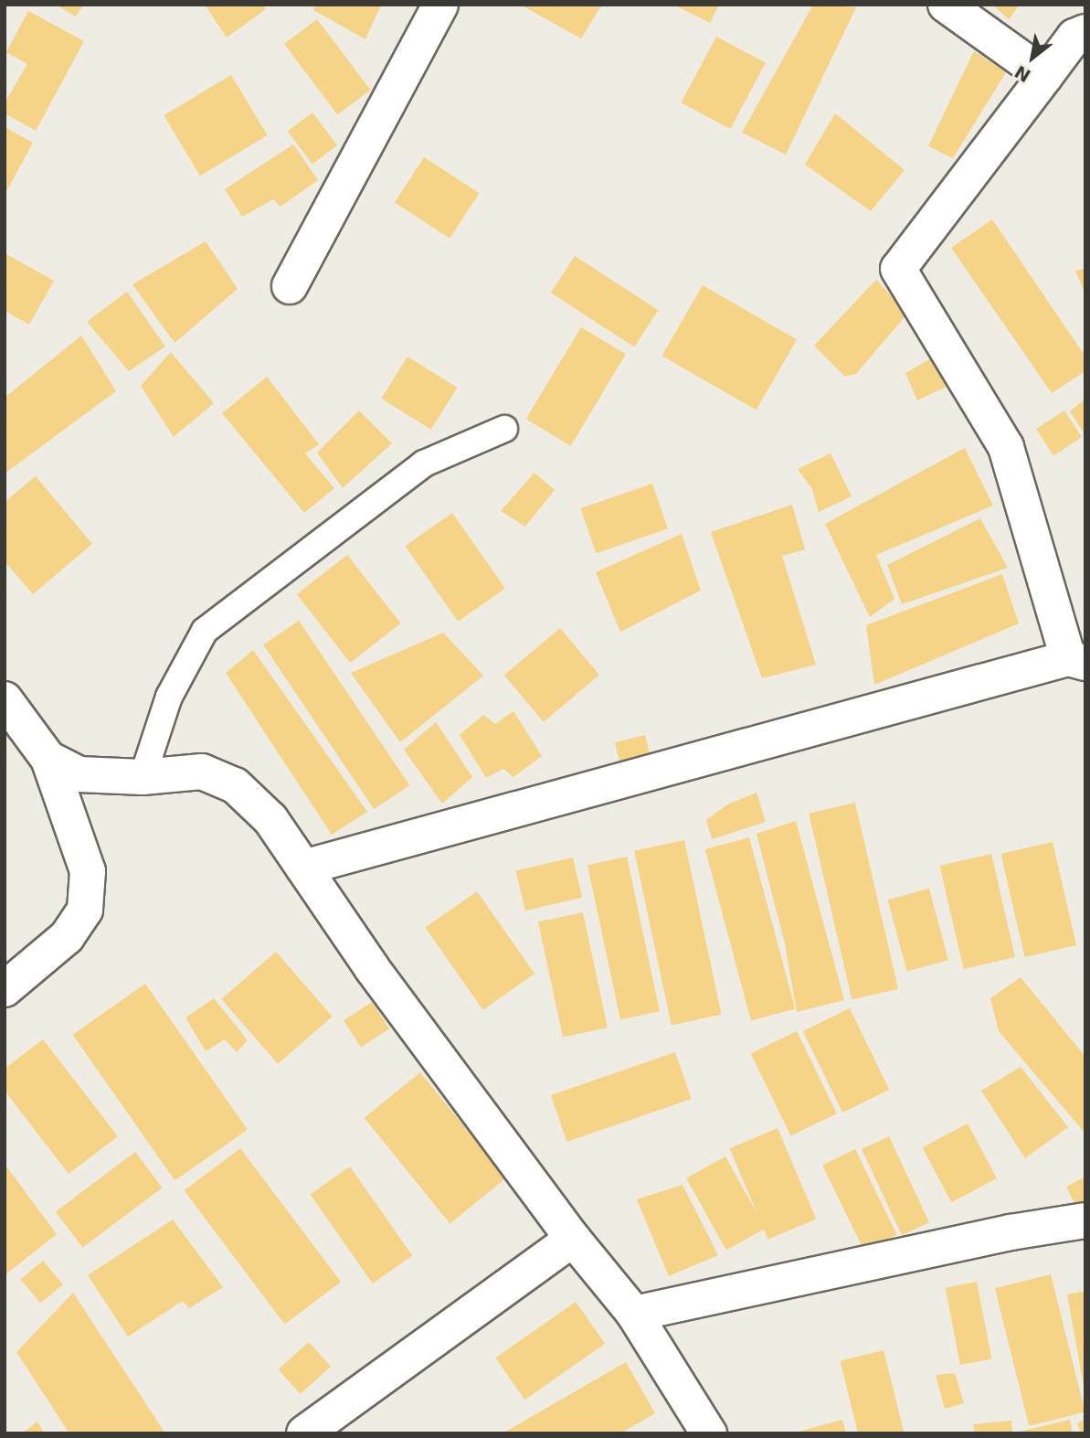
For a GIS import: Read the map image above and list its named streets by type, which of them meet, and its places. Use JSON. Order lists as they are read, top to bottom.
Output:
{
  "north": "bottom left"
}
